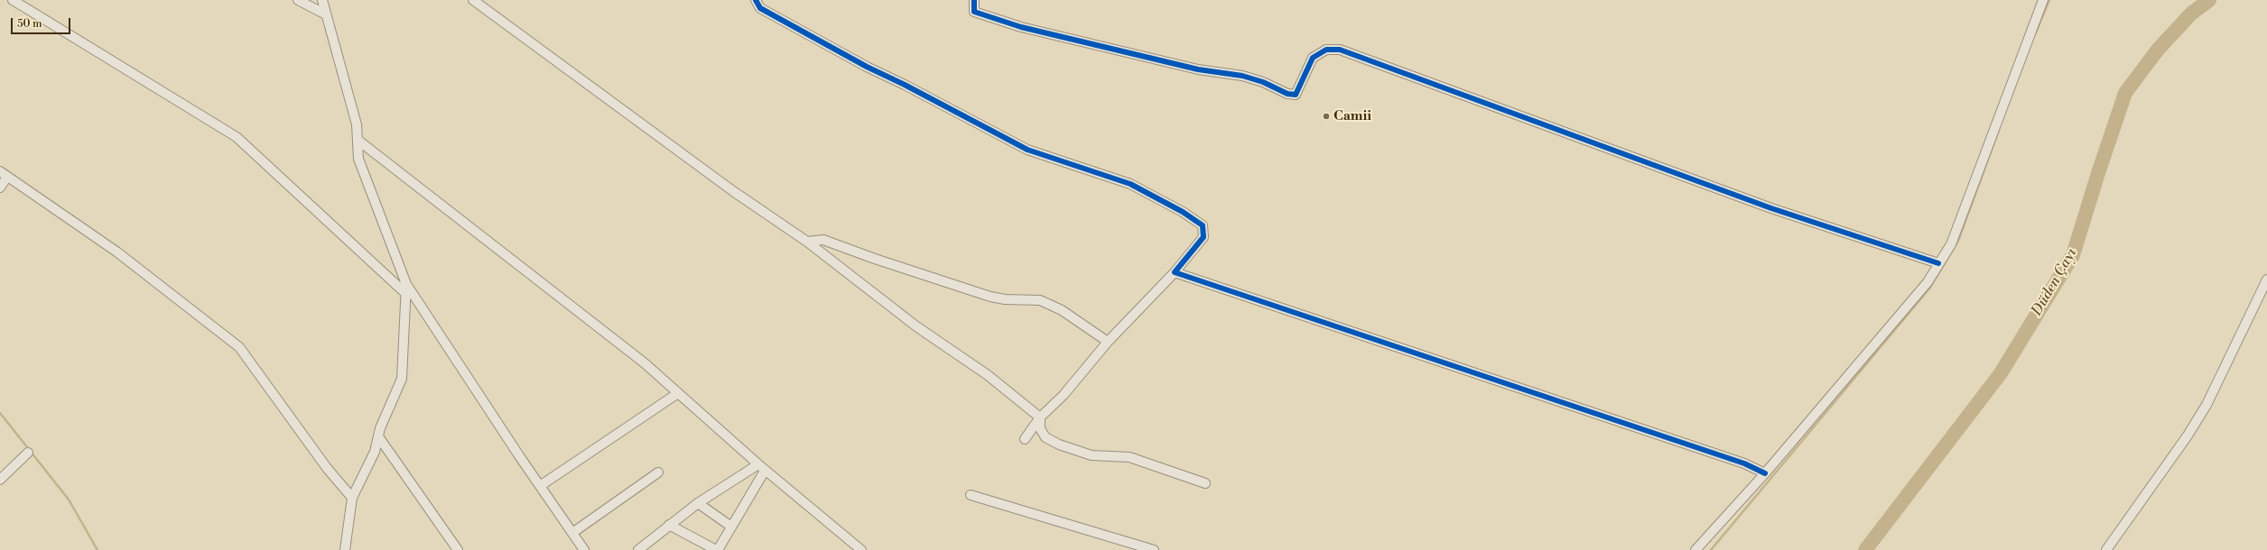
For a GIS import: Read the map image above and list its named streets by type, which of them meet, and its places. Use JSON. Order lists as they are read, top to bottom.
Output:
{
  "water": ["Düden Çayı"],
  "places": ["Camii"],
  "scale_bar": "50 m"
}
